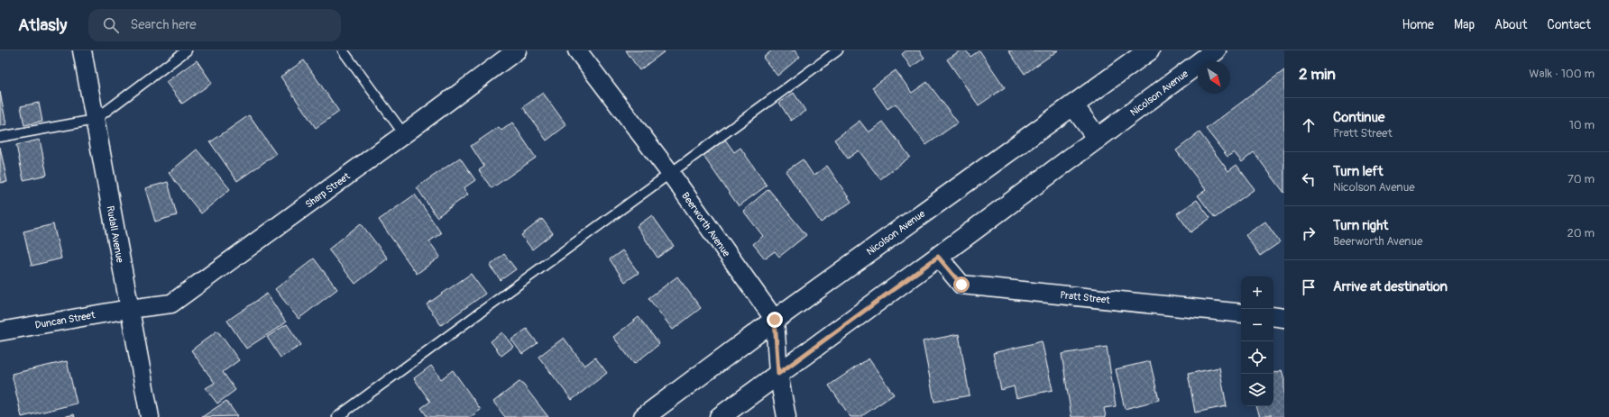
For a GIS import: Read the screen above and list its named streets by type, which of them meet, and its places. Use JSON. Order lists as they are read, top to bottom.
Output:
{
  "streets": {
    "main road": ["Nicolson Avenue"],
    "street": [
      "Sharp Street",
      "Beerworth Avenue",
      "Rudall Avenue",
      "Pratt Street",
      "Duncan Street"
    ]
  },
  "crossings": [
    ["Nicolson Avenue", "Beerworth Avenue"],
    ["Nicolson Avenue", "Pratt Street"],
    ["Sharp Street", "Rudall Avenue"],
    ["Sharp Street", "Duncan Street"],
    ["Rudall Avenue", "Duncan Street"]
  ],
  "north": "bottom right",
  "page": {
    "header": "Atlasly",
    "search": "Search here",
    "nav": [
      "Home",
      "Map",
      "About",
      "Contact"
    ],
    "heading": ["2 min", "Walk · 100 m"],
    "list": [
      ["Continue", "Pratt Street", "10 m"],
      ["Turn left", "Nicolson Avenue", "70 m"],
      ["Turn right", "Beerworth Avenue", "20 m"],
      "Arrive at destination"
    ],
    "map_buttons": ["+", "−"]
  }
}
